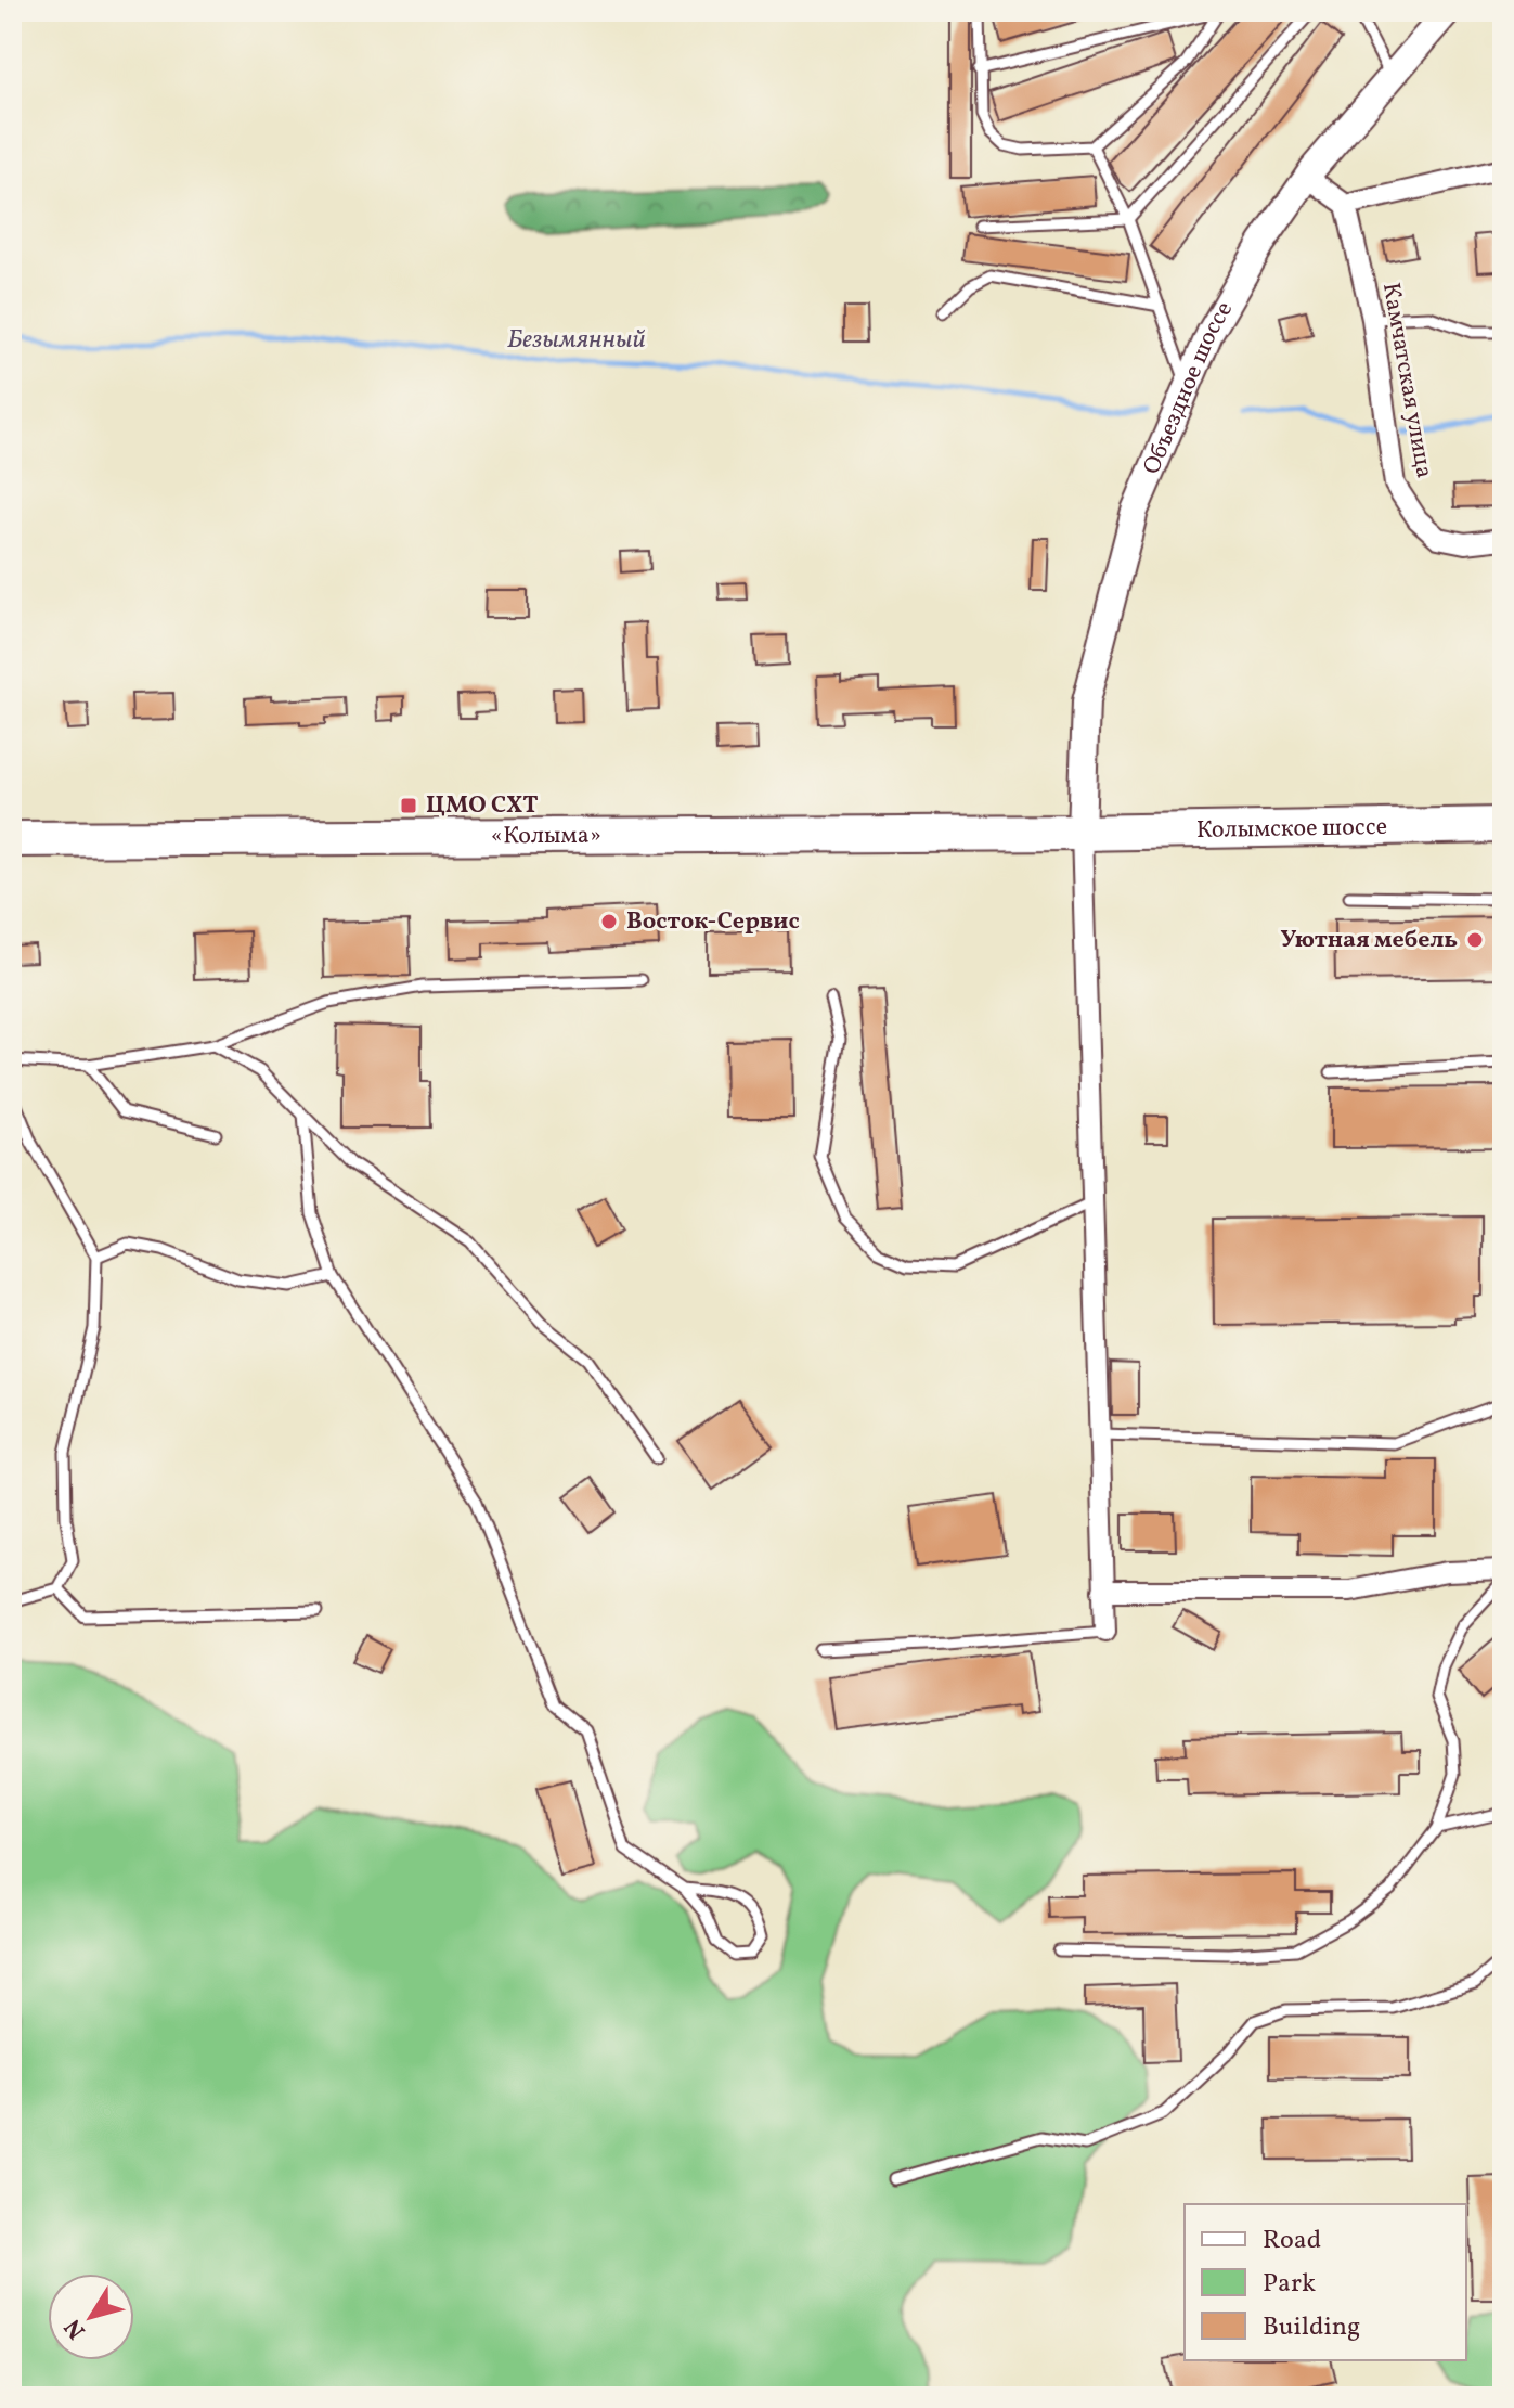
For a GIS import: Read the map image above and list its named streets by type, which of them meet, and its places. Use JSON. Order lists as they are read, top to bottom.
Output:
{
  "streets": {
    "highway": ["Колымское шоссе", "«Колыма»"],
    "street": ["Камчатская улица", "Объездное шоссе"]
  },
  "crossings": [
    ["Объездное шоссе", "Колымское шоссе"],
    ["Объездное шоссе", "«Колыма»"],
    ["Колымское шоссе", "«Колыма»"]
  ],
  "water": ["Безымянный"],
  "places": {
    "transit": ["ЦМО СХТ"],
    "other": ["Восток-Сервис", "Уютная мебель"]
  },
  "legend": ["Road", "Park", "Building"],
  "north": "bottom left"
}
